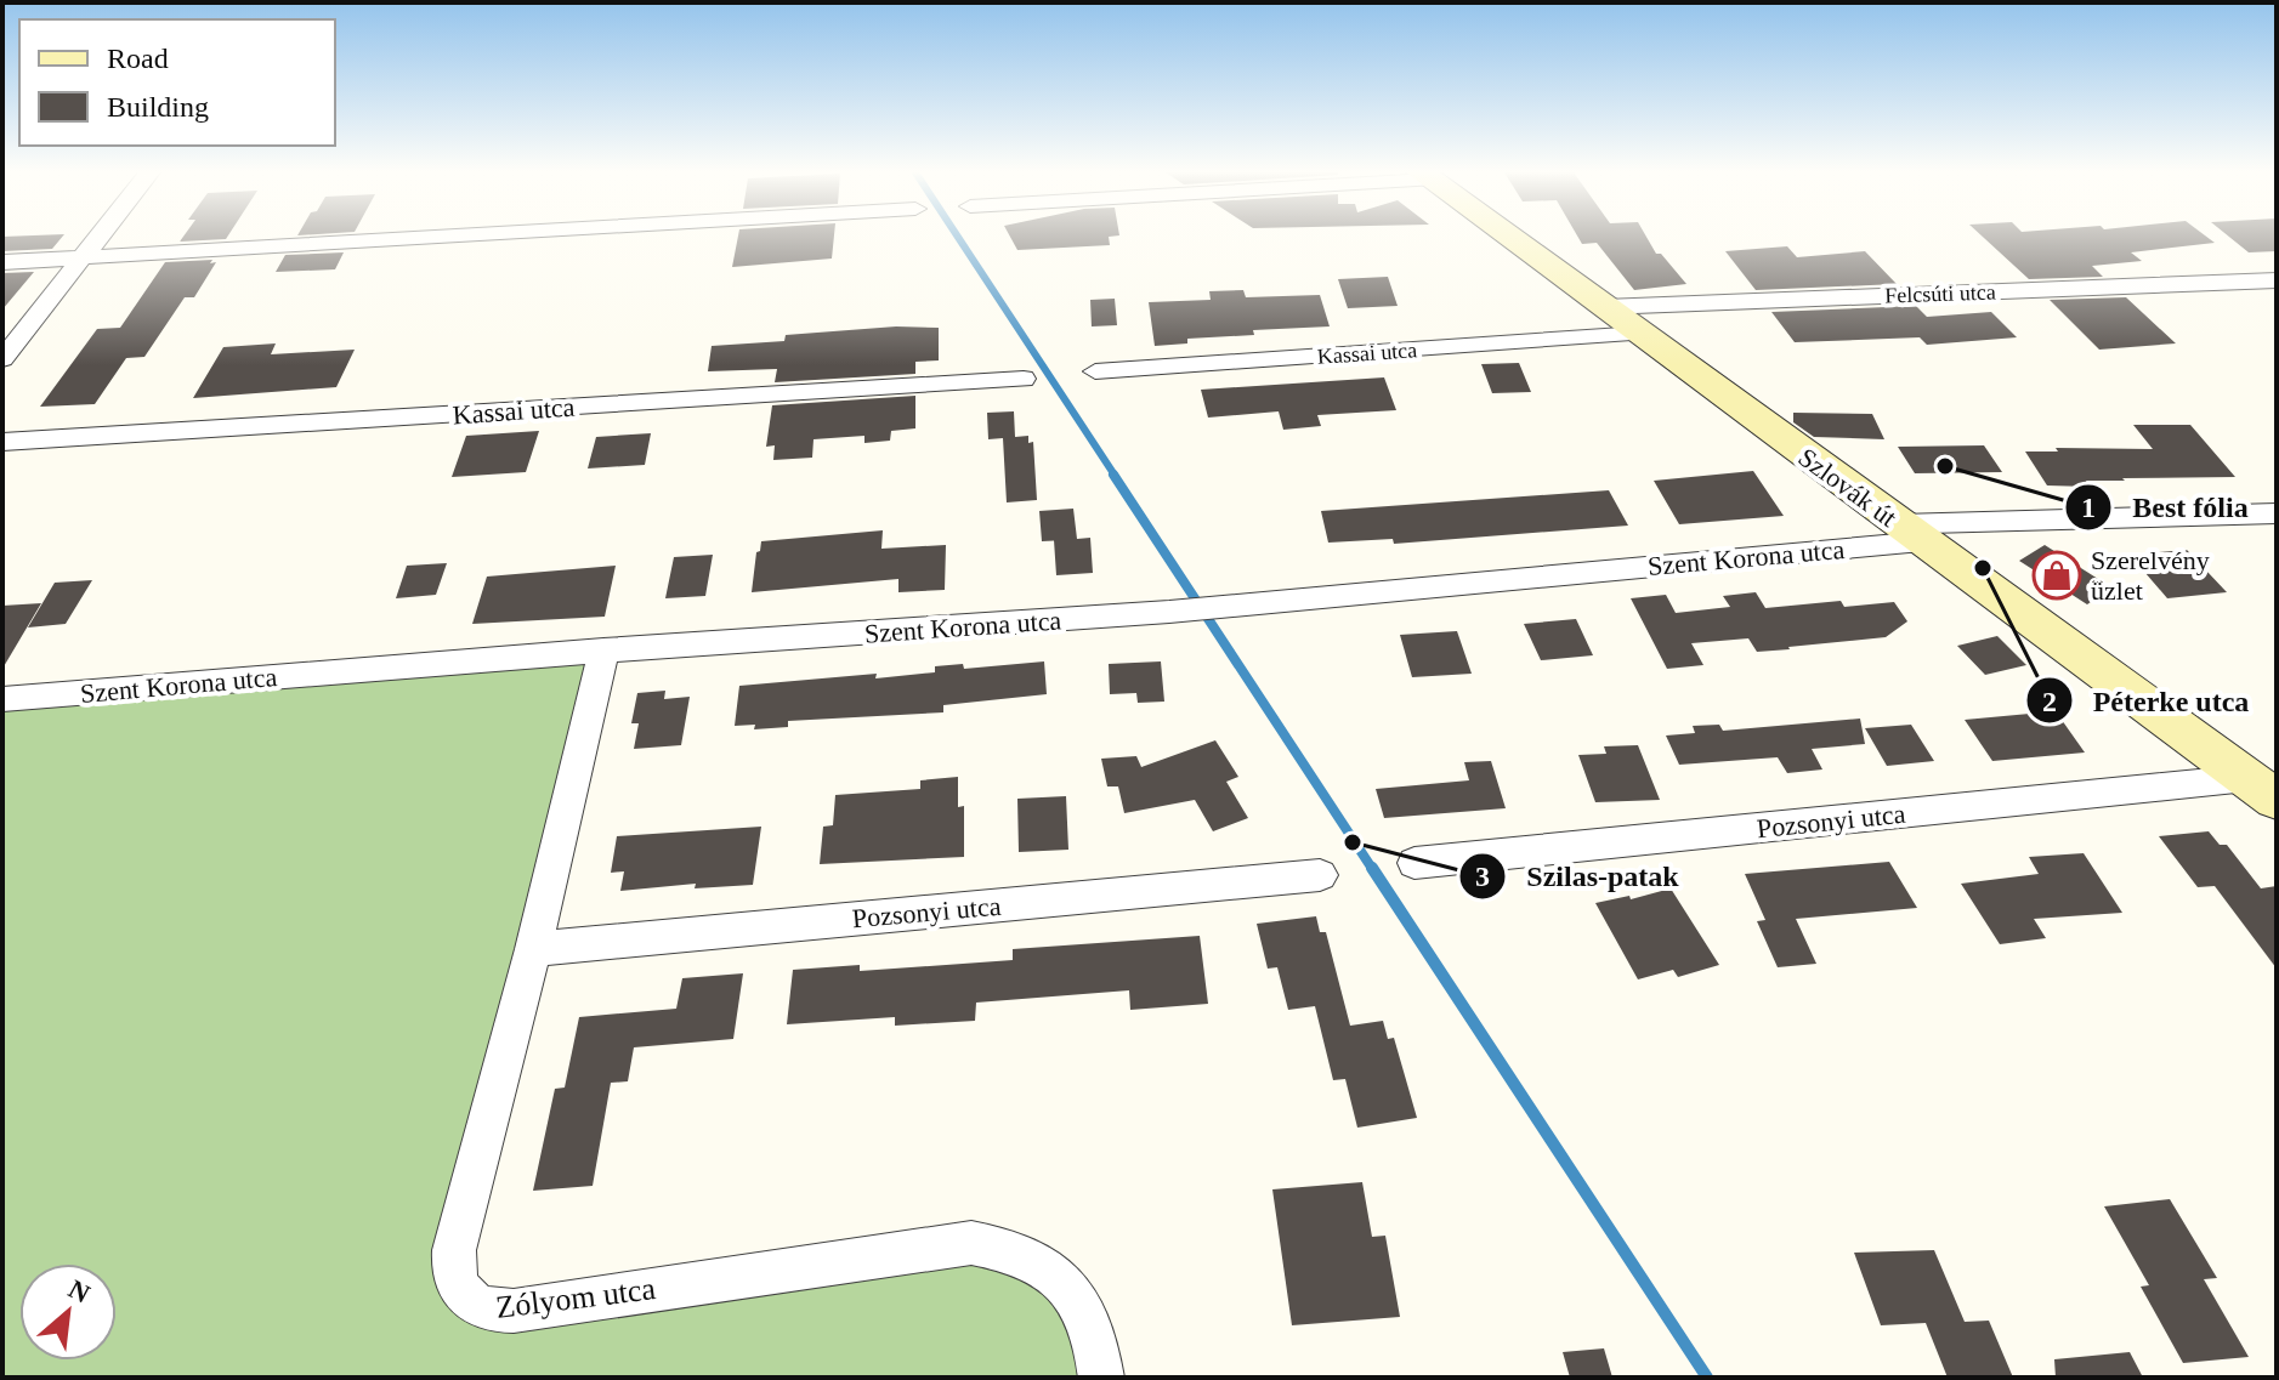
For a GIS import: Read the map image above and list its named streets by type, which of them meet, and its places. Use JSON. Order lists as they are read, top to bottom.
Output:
{
  "streets": {
    "main road": ["Szlovák út"],
    "street": [
      "Felcsúti utca",
      "Kassai utca",
      "Szent Korona utca",
      "Pozsonyi utca",
      "Zólyom utca"
    ]
  },
  "crossings": [
    ["Felcsúti utca", "Szlovák út"],
    ["Kassai utca", "Szlovák út"],
    ["Szlovák út", "Szent Korona utca"],
    ["Szlovák út", "Pozsonyi utca"],
    ["Szent Korona utca", "Zólyom utca"],
    ["Pozsonyi utca", "Zólyom utca"]
  ],
  "places": {
    "other": ["Best fólia", "Péterke utca", "Szilas-patak"],
    "shop": ["Szerelvény üzlet"]
  },
  "legend": ["Road", "Building"],
  "north": "top right"
}
